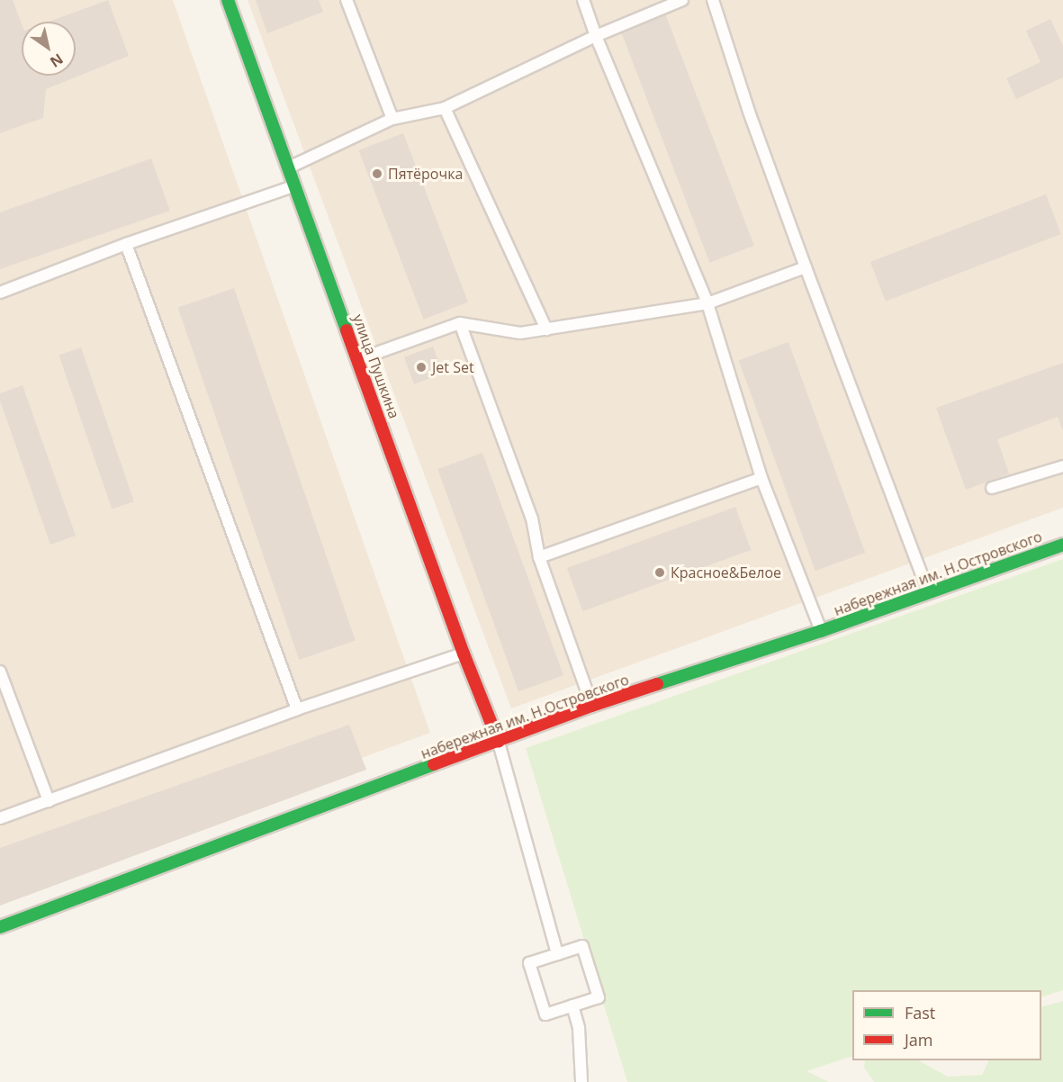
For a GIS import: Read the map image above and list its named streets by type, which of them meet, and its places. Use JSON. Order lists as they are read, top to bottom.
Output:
{
  "streets": {
    "street": ["улица Пушкина", "набережная им. Н.Островского"]
  },
  "crossings": [
    ["улица Пушкина", "набережная им. Н.Островского"]
  ],
  "places": ["Пятёрочка", "Jet Set", "Красное&Белое"],
  "legend": ["Fast", "Jam"],
  "north": "bottom right"
}
